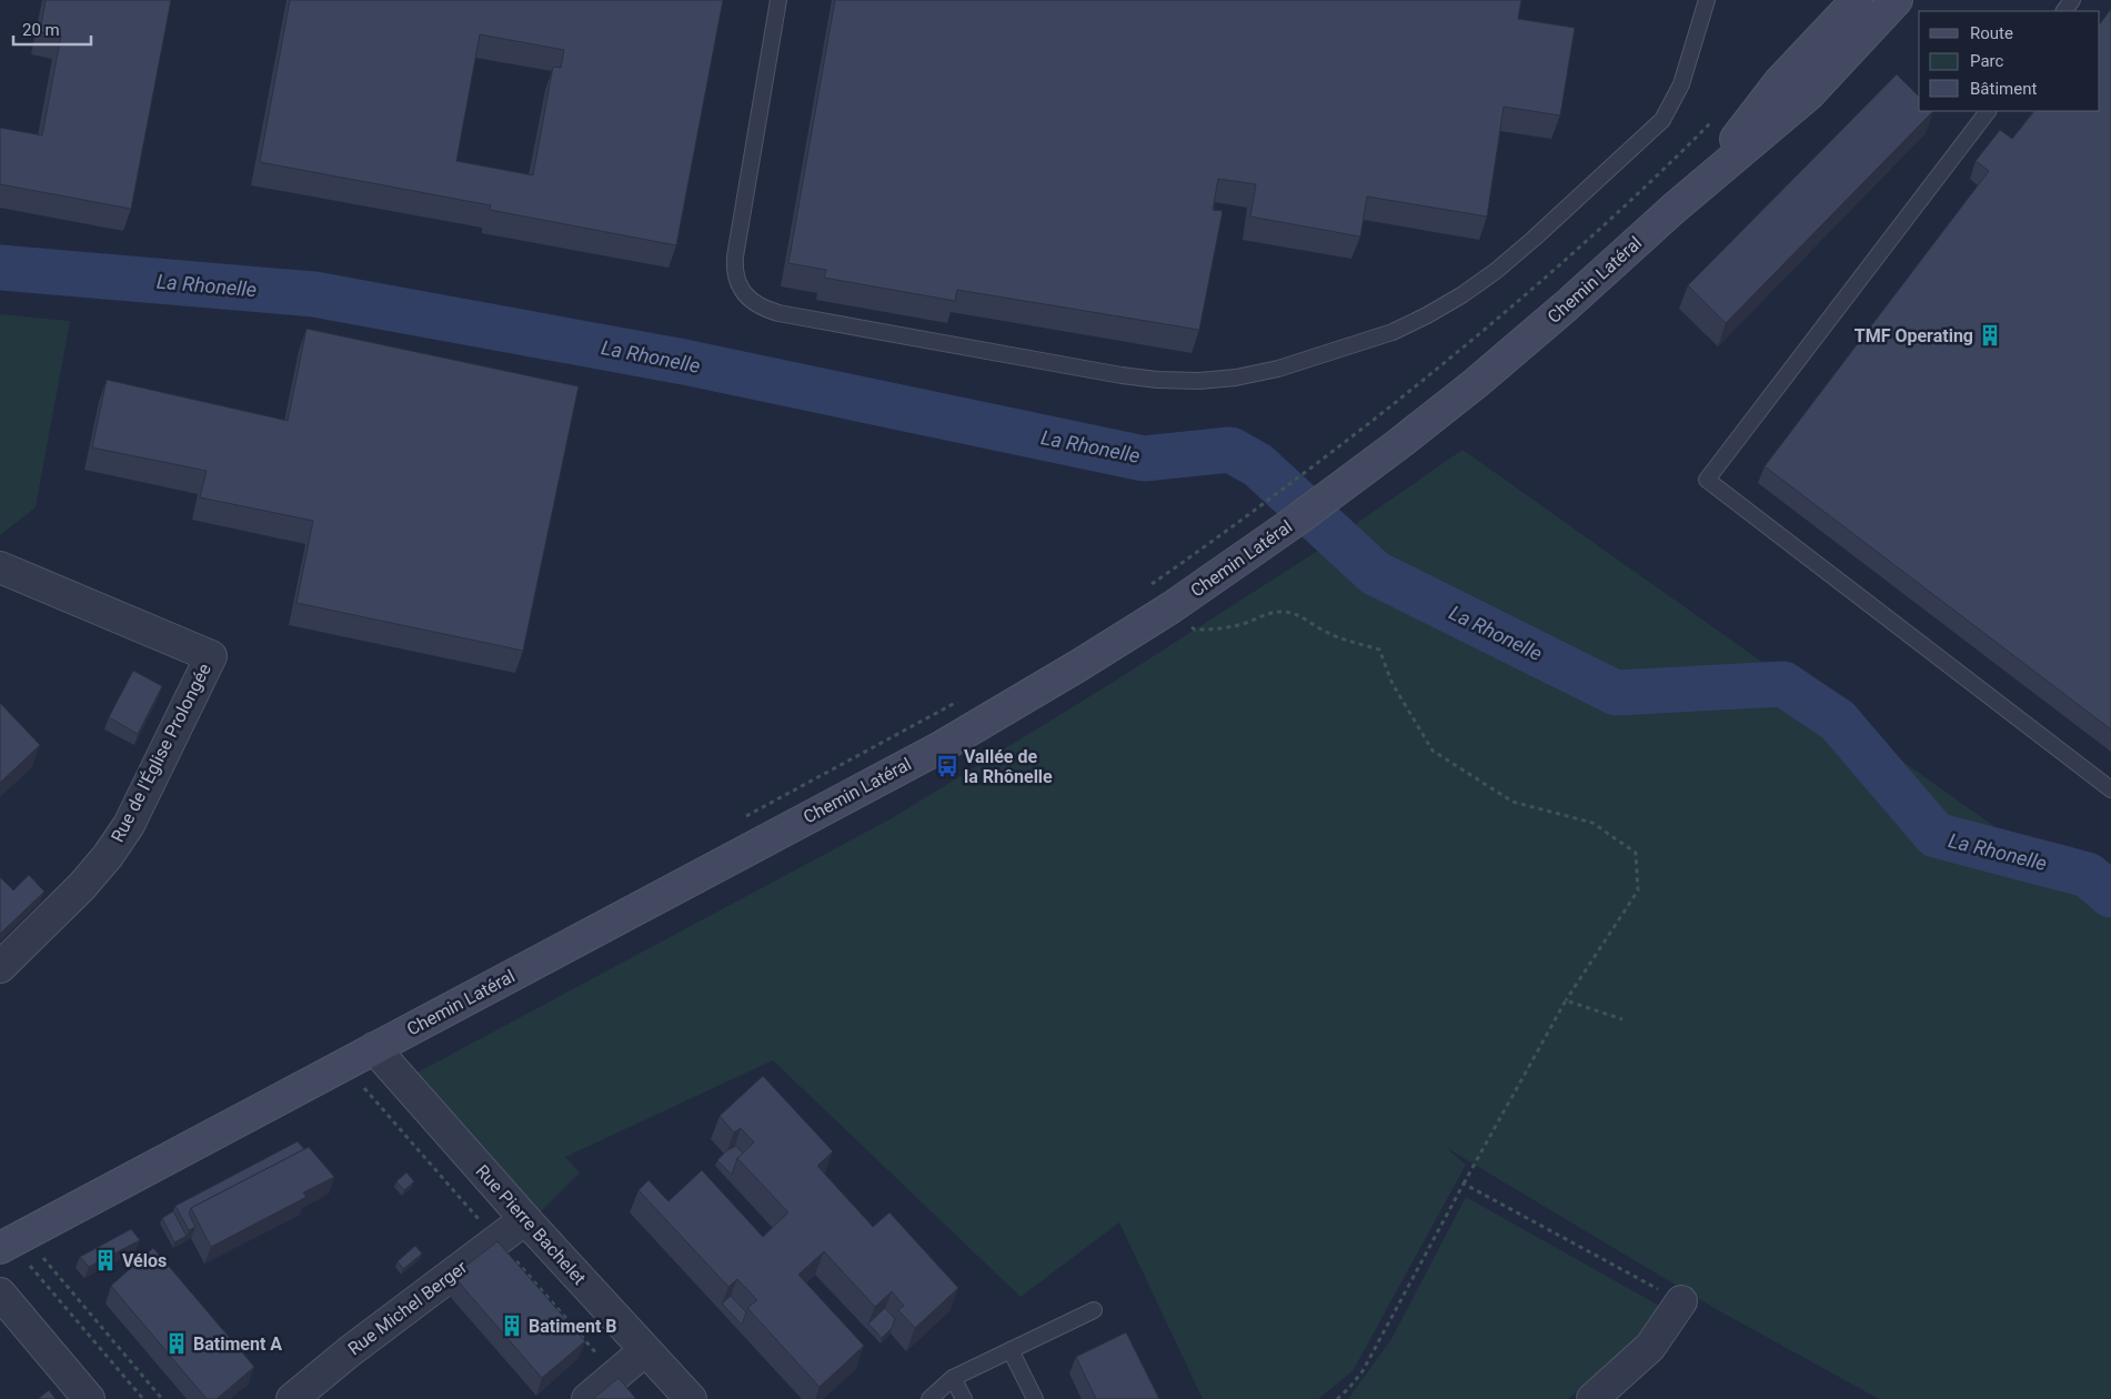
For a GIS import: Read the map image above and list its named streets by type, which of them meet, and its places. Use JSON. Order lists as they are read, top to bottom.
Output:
{
  "streets": {
    "street": [
      "Chemin Latéral",
      "Rue de l'Église Prolongée",
      "Rue Pierre Bachelet",
      "Rue Michel Berger"
    ]
  },
  "crossings": [
    ["Chemin Latéral", "Rue Pierre Bachelet"],
    ["Rue Pierre Bachelet", "Rue Michel Berger"]
  ],
  "water": ["La Rhonelle"],
  "places": {
    "building": [
      "TMF Operating",
      "Vélos",
      "Batiment B",
      "Batiment A"
    ],
    "bus stop": ["Vallée de la Rhônelle"]
  },
  "legend": ["Route", "Parc", "Bâtiment"],
  "scale_bar": "20 m"
}
